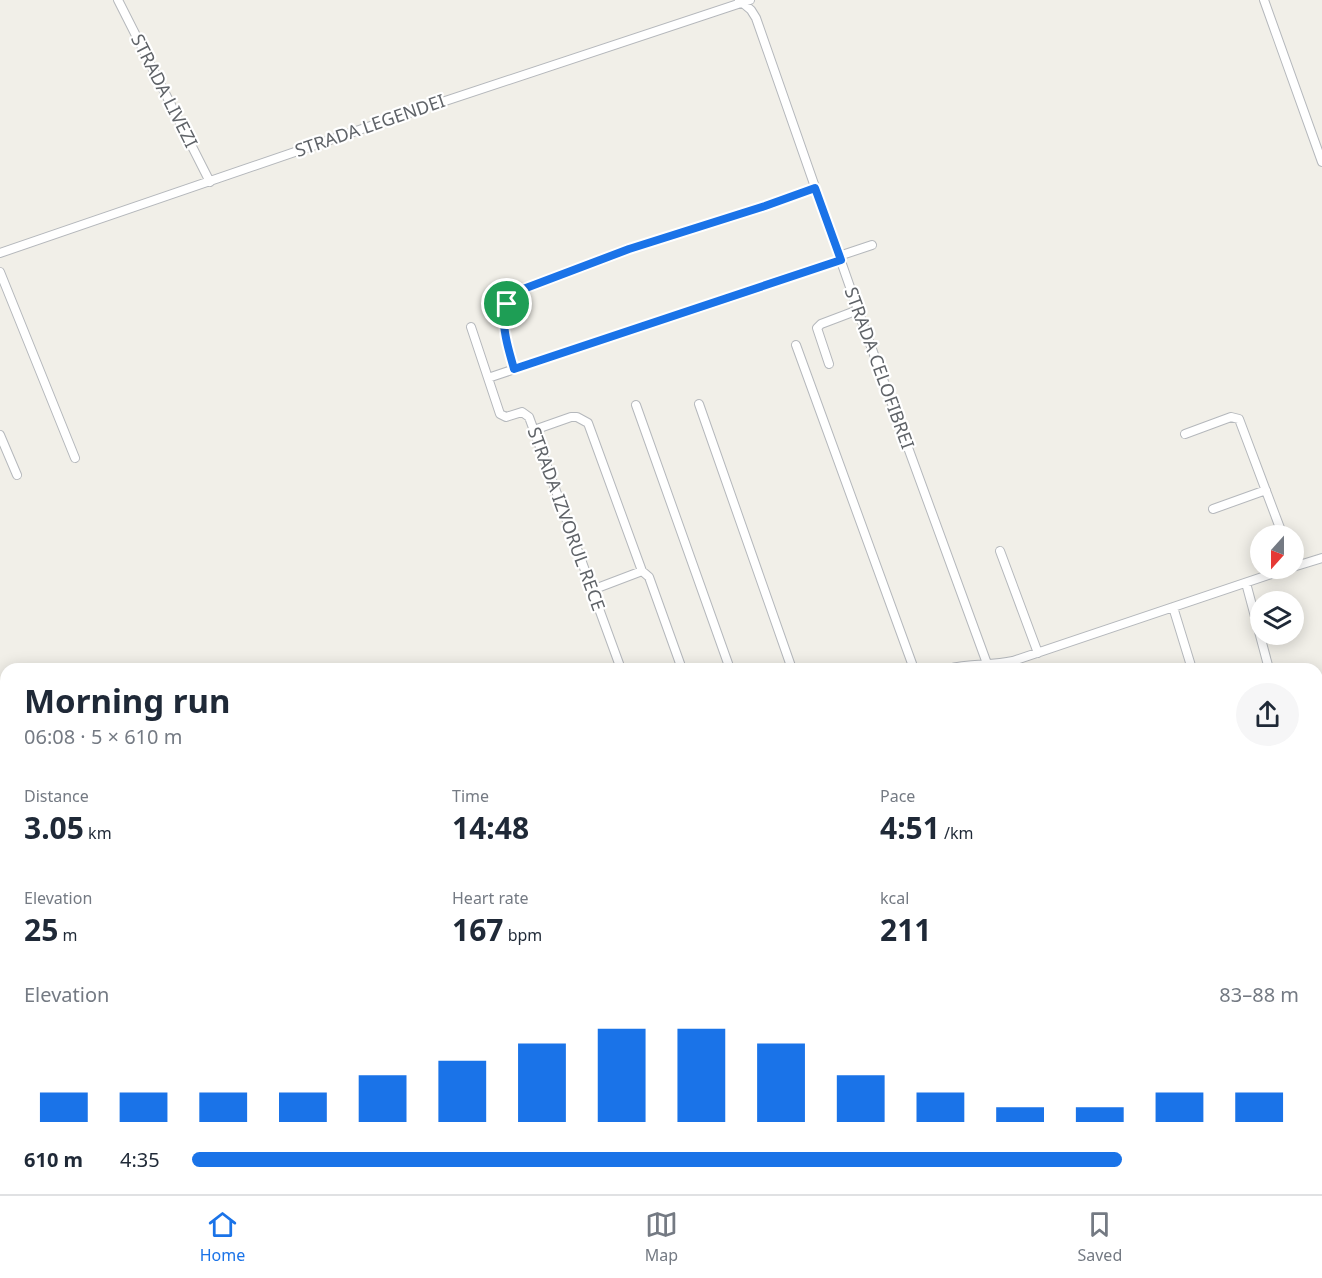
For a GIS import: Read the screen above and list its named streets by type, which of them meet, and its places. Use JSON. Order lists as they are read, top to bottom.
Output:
{
  "streets": {
    "street": [
      "STRADA LIVEZI",
      "STRADA LEGENDEI",
      "STRADA CELOFIBREI",
      "STRADA IZVORUL RECE"
    ]
  },
  "crossings": [
    ["STRADA LIVEZI", "STRADA LEGENDEI"],
    ["STRADA LEGENDEI", "STRADA CELOFIBREI"]
  ],
  "north": "bottom",
  "page": {
    "heading": ["Morning run", "06:08 · 5 × 610 m"],
    "stats": [
      ["Distance", "3.05 km"],
      ["Time", "14:48"],
      ["Pace", "4:51 /km"],
      ["Elevation", "25 m"],
      ["Heart rate", "167 bpm"],
      ["kcal", "211"]
    ],
    "chart": ["Elevation", "83–88 m"],
    "list": [
      {
        "name": "610 m",
        "note": "4:35"
      }
    ],
    "tabs": ["Home", "Map", "Saved"]
  }
}
